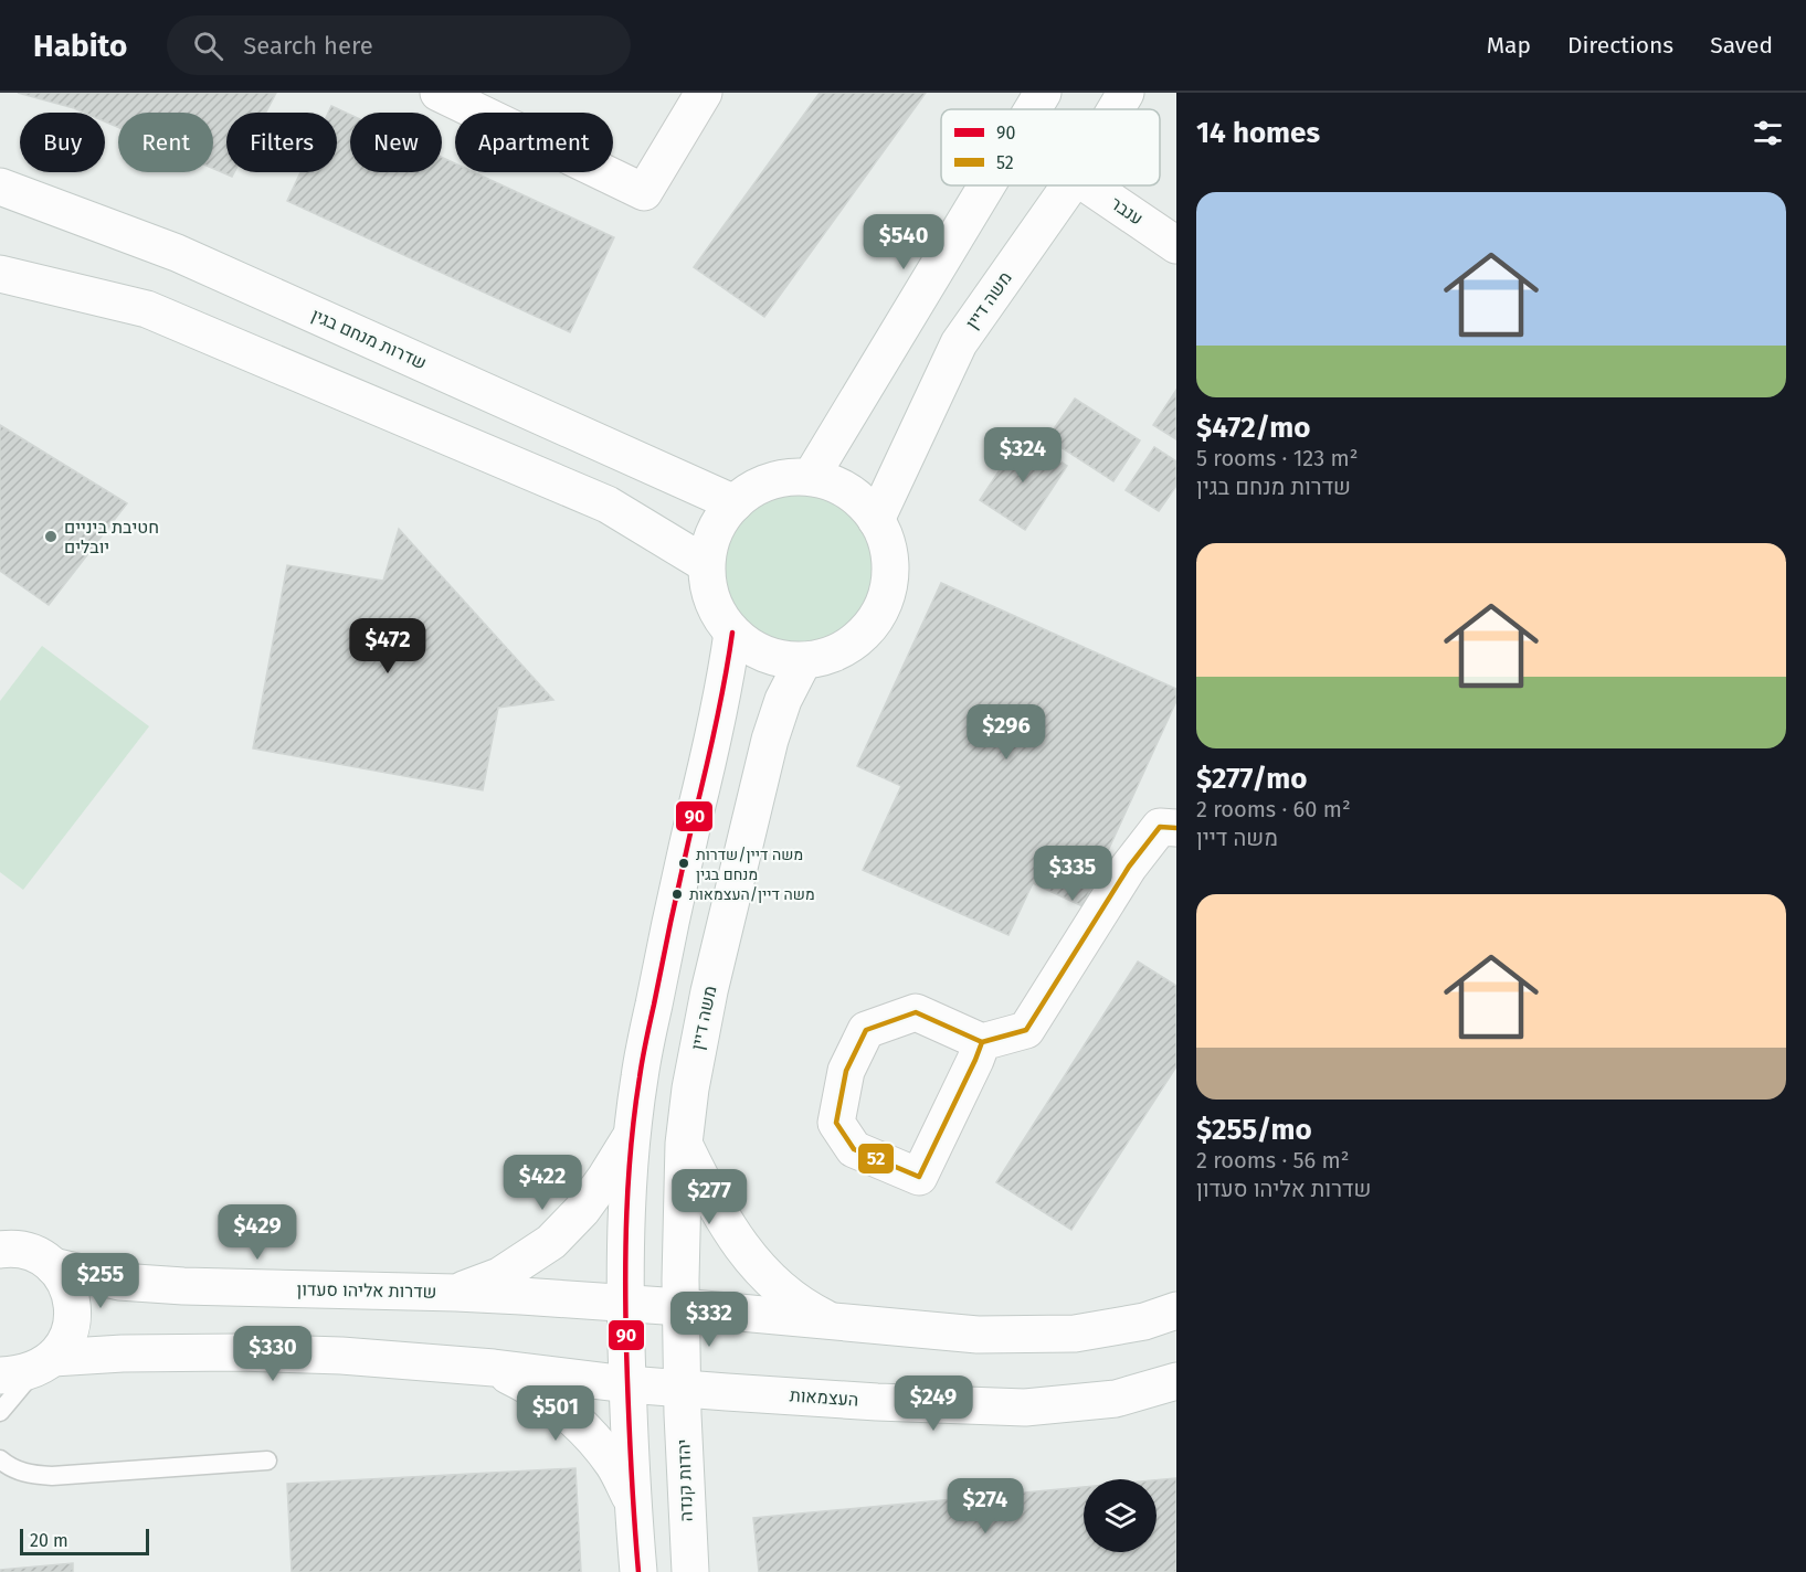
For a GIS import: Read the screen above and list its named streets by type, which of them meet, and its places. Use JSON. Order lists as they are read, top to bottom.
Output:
{
  "streets": {
    "street": [
      "ענבר",
      "משה דיין",
      "שדרות מנחם בגין",
      "שדרות אליהו סעדון",
      "העצמאות",
      "יהדות קנדה"
    ]
  },
  "crossings": [
    ["משה דיין", "שדרות מנחם בגין"],
    ["משה דיין", "שדרות אליהו סעדון"],
    ["משה דיין", "העצמאות"],
    ["משה דיין", "יהדות קנדה"],
    ["העצמאות", "יהדות קנדה"]
  ],
  "places": ["חטיבת ביניים יובלים", "משה דיין/שדרות מנחם בגין", "משה דיין/העצמאות"],
  "lines": ["transit line 90", "transit line 52"],
  "legend": ["90", "52"],
  "scale_bar": "20 m",
  "page": {
    "header": "Habito",
    "search": "Search here",
    "nav": ["Map", "Directions", "Saved"],
    "heading": "14 homes",
    "chip": [
      "Buy",
      "Rent",
      "Filters",
      "New",
      "Apartment"
    ],
    "list": [
      {
        "name": "$472/mo",
        "note": "5 rooms · 123 m² · שדרות מנחם בגין"
      },
      {
        "name": "$277/mo",
        "note": "2 rooms · 60 m² · משה דיין"
      },
      {
        "name": "$255/mo",
        "note": "2 rooms · 56 m² · שדרות אליהו סעדון"
      }
    ],
    "price": [
      "$540",
      "$324",
      "$472",
      "$296",
      "$335",
      "$422",
      "$277",
      "$429",
      "$255",
      "$332",
      "$330",
      "$249",
      "$501",
      "$274"
    ],
    "scale": "20 m"
  }
}
